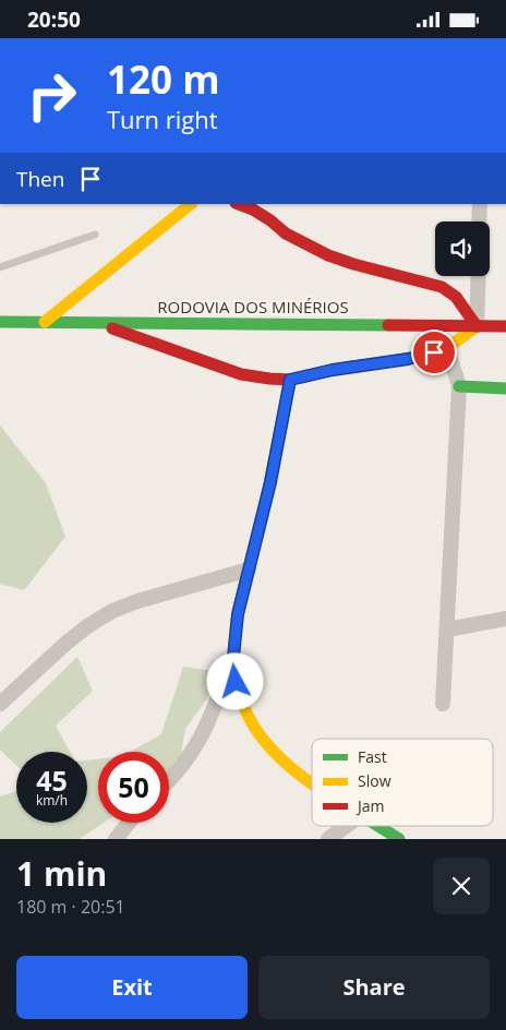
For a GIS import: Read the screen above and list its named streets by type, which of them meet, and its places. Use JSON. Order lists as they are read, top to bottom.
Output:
{
  "streets": {
    "main road": ["RODOVIA DOS MINÉRIOS"]
  },
  "legend": ["Fast", "Slow", "Jam"],
  "page": {
    "status": "20:50",
    "turn": ["120 m", "Turn right"],
    "then": "Then",
    "speed": "45 km/h",
    "limit": "50",
    "heading": ["1 min", "180 m · 20:51"],
    "buttons": ["Exit", "Share"]
  }
}
